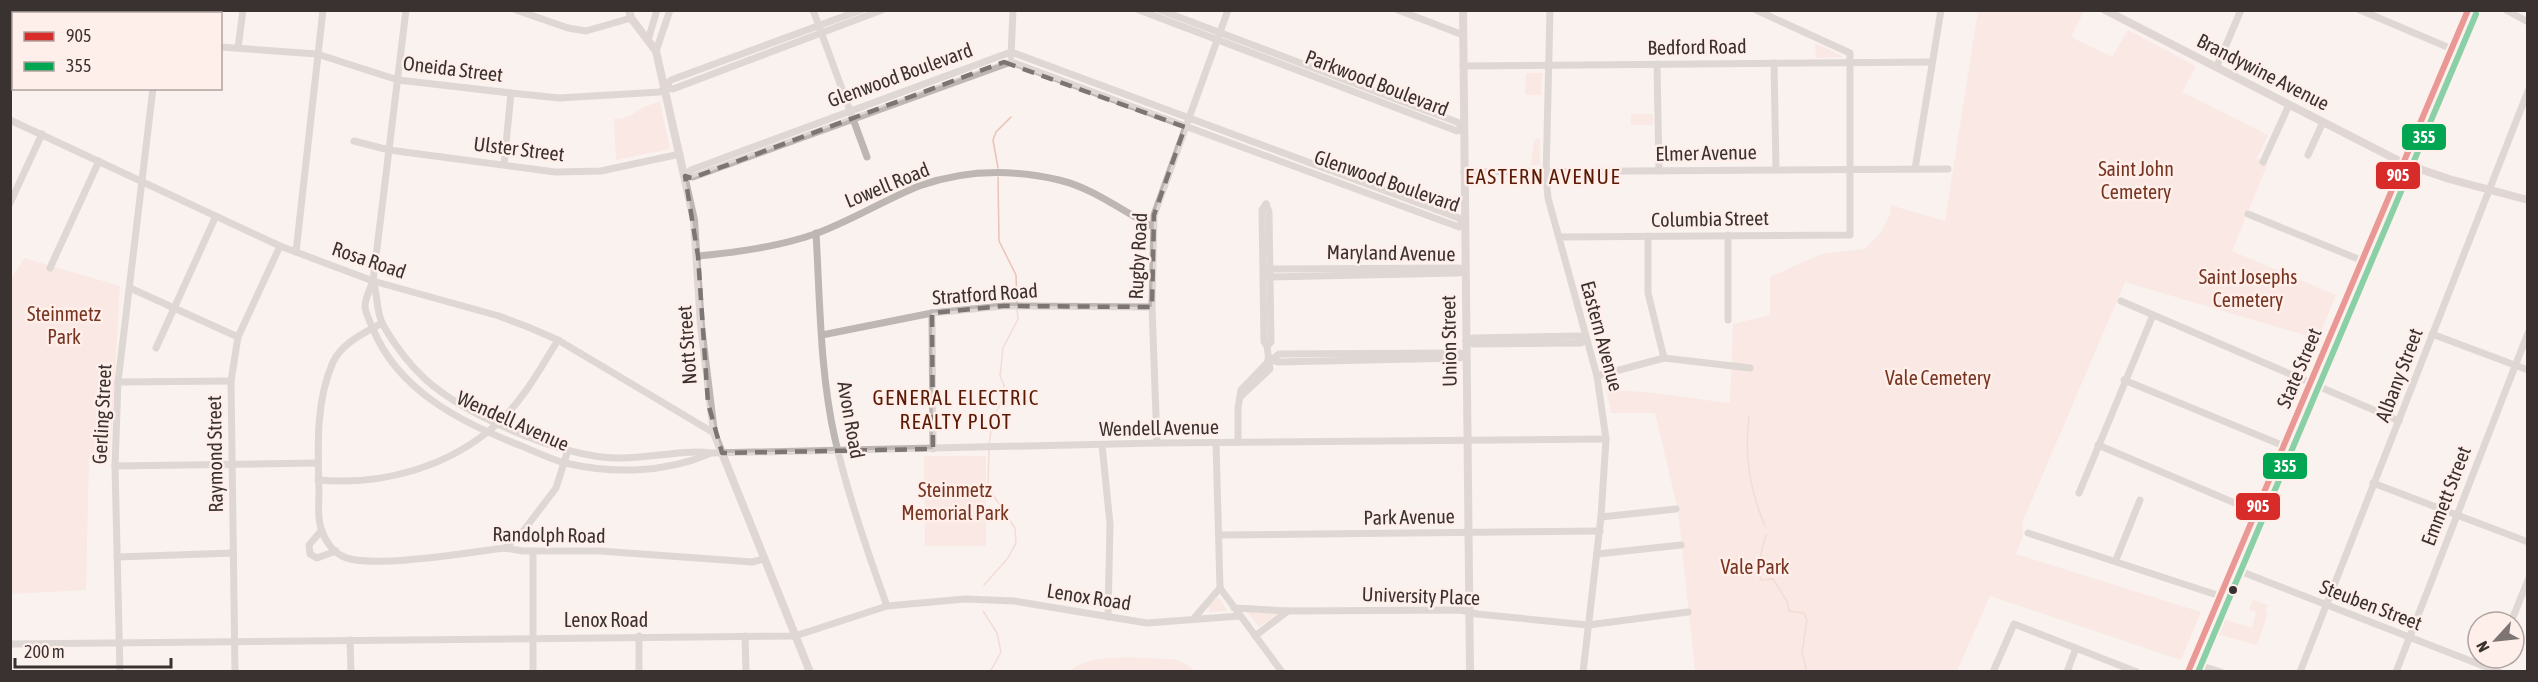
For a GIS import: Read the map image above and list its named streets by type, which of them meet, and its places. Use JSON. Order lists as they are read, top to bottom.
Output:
{
  "streets": {
    "main road": [
      "Brandywine Avenue",
      "Union Street",
      "Nott Street",
      "State Street"
    ],
    "street": [
      "Bedford Road",
      "Oneida Street",
      "Glenwood Boulevard",
      "Parkwood Boulevard",
      "Ulster Street",
      "Elmer Avenue",
      "Lowell Road",
      "Columbia Street",
      "Maryland Avenue",
      "Rugby Road",
      "Rosa Road",
      "Stratford Road",
      "Eastern Avenue",
      "Albany Street",
      "Gerling Street",
      "Avon Road",
      "Wendell Avenue",
      "Raymond Street",
      "Emmett Street",
      "Park Avenue",
      "Randolph Road",
      "University Place",
      "Lenox Road",
      "Steuben Street"
    ]
  },
  "crossings": [
    ["Bedford Road", "Eastern Avenue"],
    ["Bedford Road", "Union Street"],
    ["Oneida Street", "Nott Street"],
    ["Brandywine Avenue", "State Street"],
    ["Brandywine Avenue", "Albany Street"],
    ["Glenwood Boulevard", "Rugby Road"],
    ["Glenwood Boulevard", "Union Street"],
    ["Glenwood Boulevard", "Nott Street"],
    ["Parkwood Boulevard", "Rugby Road"],
    ["Parkwood Boulevard", "Union Street"],
    ["Ulster Street", "Nott Street"],
    ["Elmer Avenue", "Columbia Street"],
    ["Elmer Avenue", "Eastern Avenue"],
    ["Elmer Avenue", "Union Street"],
    ["Lowell Road", "Rugby Road"],
    ["Lowell Road", "Nott Street"],
    ["Lowell Road", "Avon Road"],
    ["Columbia Street", "Eastern Avenue"],
    ["Maryland Avenue", "Union Street"],
    ["Rugby Road", "Stratford Road"],
    ["Rugby Road", "Wendell Avenue"],
    ["Rosa Road", "Nott Street"],
    ["Rosa Road", "Gerling Street"],
    ["Rosa Road", "Wendell Avenue"],
    ["Rosa Road", "Raymond Street"],
    ["Stratford Road", "Avon Road"],
    ["Eastern Avenue", "Wendell Avenue"],
    ["Eastern Avenue", "Park Avenue"],
    ["Eastern Avenue", "University Place"],
    ["Union Street", "Wendell Avenue"],
    ["Union Street", "Park Avenue"],
    ["Union Street", "University Place"],
    ["Nott Street", "Wendell Avenue"],
    ["Nott Street", "Randolph Road"],
    ["Nott Street", "Lenox Road"],
    ["State Street", "Steuben Street"],
    ["Albany Street", "Steuben Street"],
    ["Gerling Street", "Lenox Road"],
    ["Avon Road", "Wendell Avenue"],
    ["Avon Road", "Lenox Road"],
    ["Wendell Avenue", "Randolph Road"],
    ["Raymond Street", "Lenox Road"],
    ["Emmett Street", "Steuben Street"]
  ],
  "districts": ["EASTERN AVENUE", "GENERAL ELECTRIC REALTY PLOT"],
  "parks": [
    "Saint John Cemetery",
    "Saint Josephs Cemetery",
    "Steinmetz Park",
    "Vale Cemetery",
    "Steinmetz Memorial Park",
    "Vale Park"
  ],
  "lines": ["transit line 905", "transit line 355"],
  "legend": ["905", "355"],
  "scale_bar": "200 m",
  "north": "bottom left"
}
